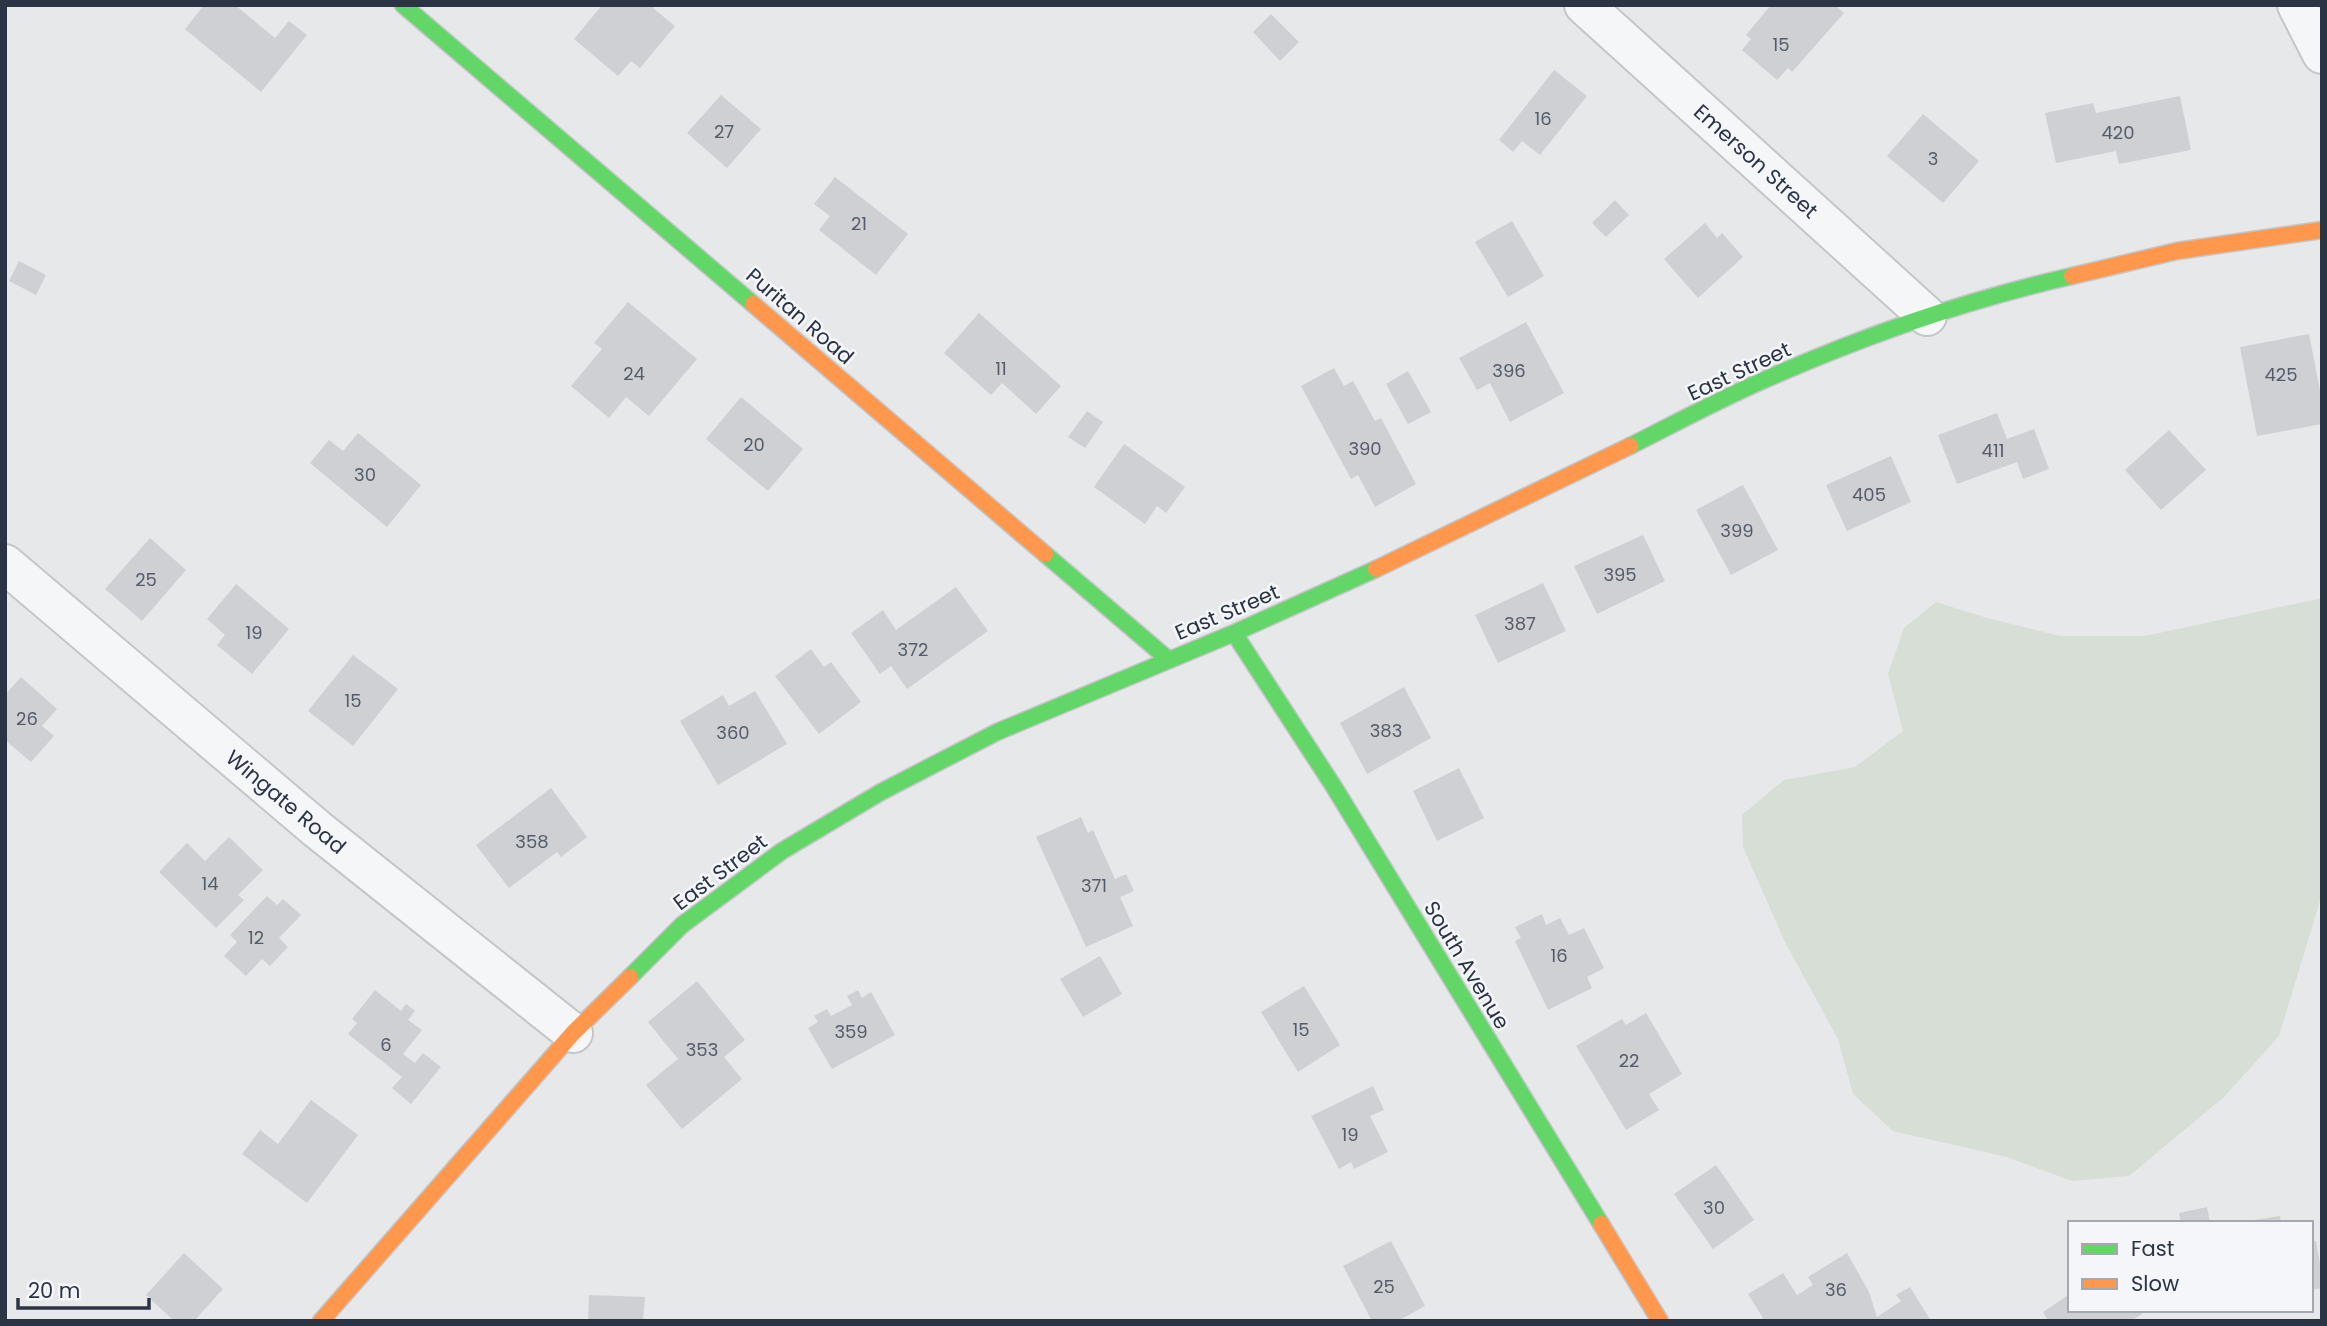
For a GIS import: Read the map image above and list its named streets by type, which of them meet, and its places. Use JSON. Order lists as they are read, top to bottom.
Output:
{
  "streets": {
    "street": [
      "Emerson Street",
      "Puritan Road",
      "East Street",
      "Wingate Road",
      "South Avenue"
    ]
  },
  "crossings": [
    ["Emerson Street", "East Street"],
    ["Puritan Road", "East Street"],
    ["East Street", "Wingate Road"],
    ["East Street", "South Avenue"]
  ],
  "house_numbers": [
    "15",
    "16",
    "27",
    "420",
    "3",
    "21",
    "11",
    "396",
    "24",
    "425",
    "20",
    "390",
    "411",
    "30",
    "405",
    "399",
    "395",
    "25",
    "387",
    "19",
    "372",
    "15",
    "26",
    "383",
    "360",
    "358",
    "14",
    "371",
    "12",
    "16",
    "15",
    "359",
    "6",
    "353",
    "22",
    "19",
    "30",
    "25",
    "36"
  ],
  "legend": ["Fast", "Slow"],
  "scale_bar": "20 m"
}
